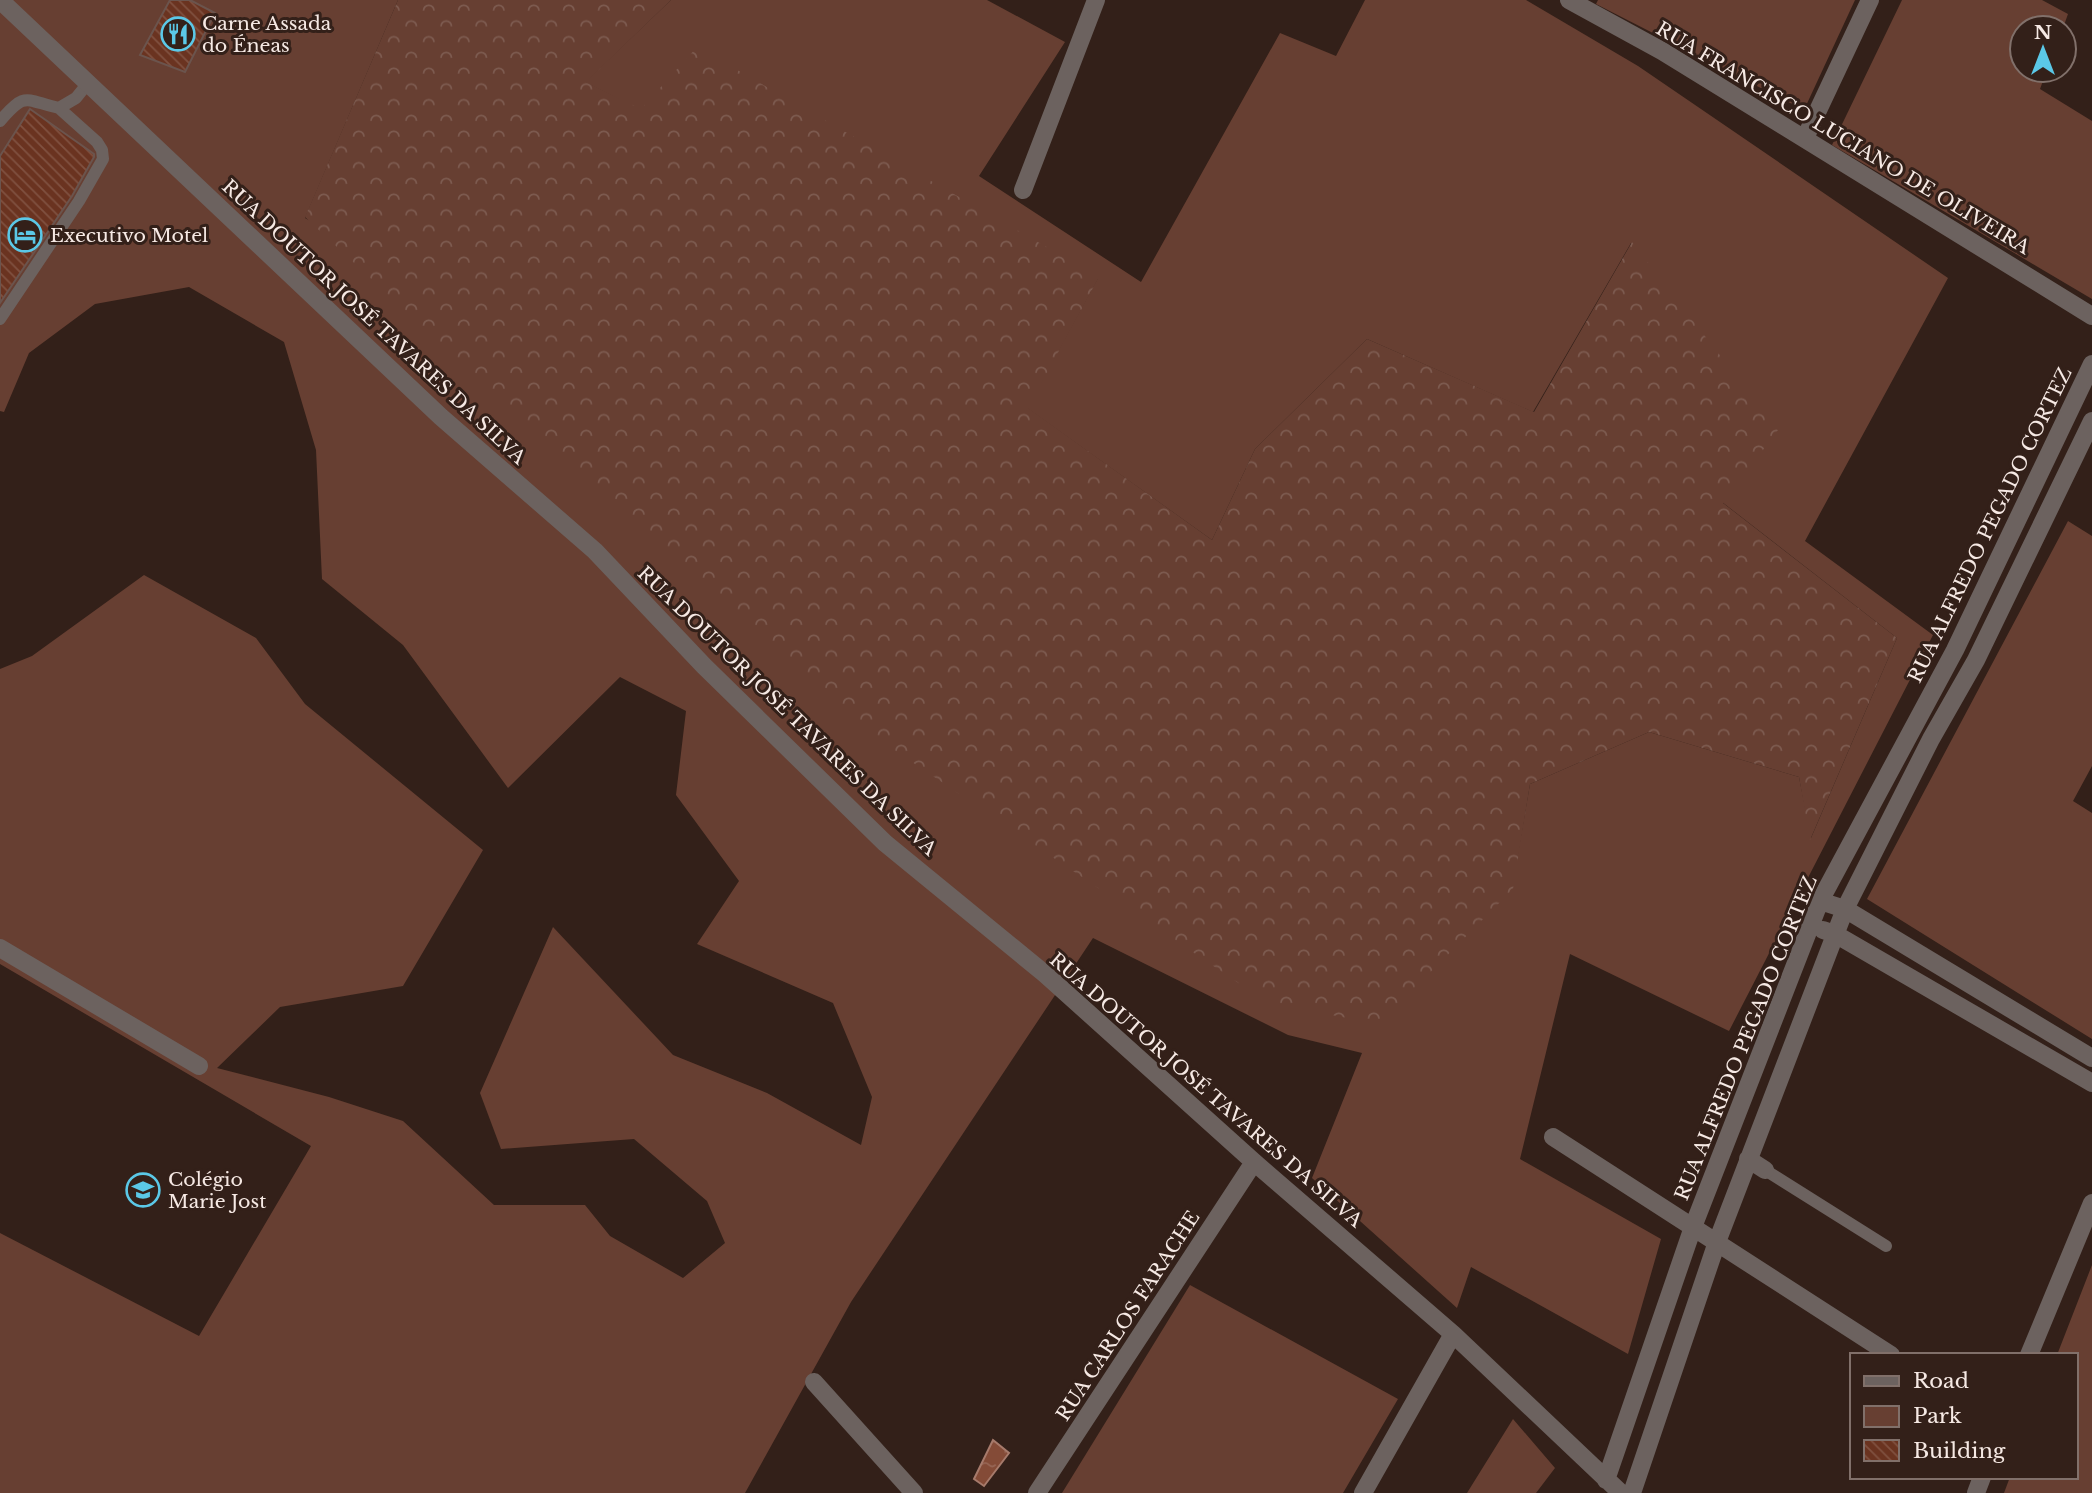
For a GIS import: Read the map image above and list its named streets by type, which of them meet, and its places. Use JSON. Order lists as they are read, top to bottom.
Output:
{
  "streets": {
    "street": [
      "RUA FRANCISCO LUCIANO DE OLIVEIRA",
      "RUA DOUTOR JOSÉ TAVARES DA SILVA",
      "RUA ALFREDO PEGADO CORTEZ",
      "RUA CARLOS FARACHE"
    ]
  },
  "crossings": [
    ["RUA DOUTOR JOSÉ TAVARES DA SILVA", "RUA ALFREDO PEGADO CORTEZ"],
    ["RUA DOUTOR JOSÉ TAVARES DA SILVA", "RUA CARLOS FARACHE"]
  ],
  "places": {
    "restaurant": ["Carne Assada do Éneas"],
    "hotel": ["Executivo Motel"],
    "school or university": ["Colégio Marie Jost"]
  },
  "legend": ["Road", "Park", "Building"],
  "north": "top"
}
